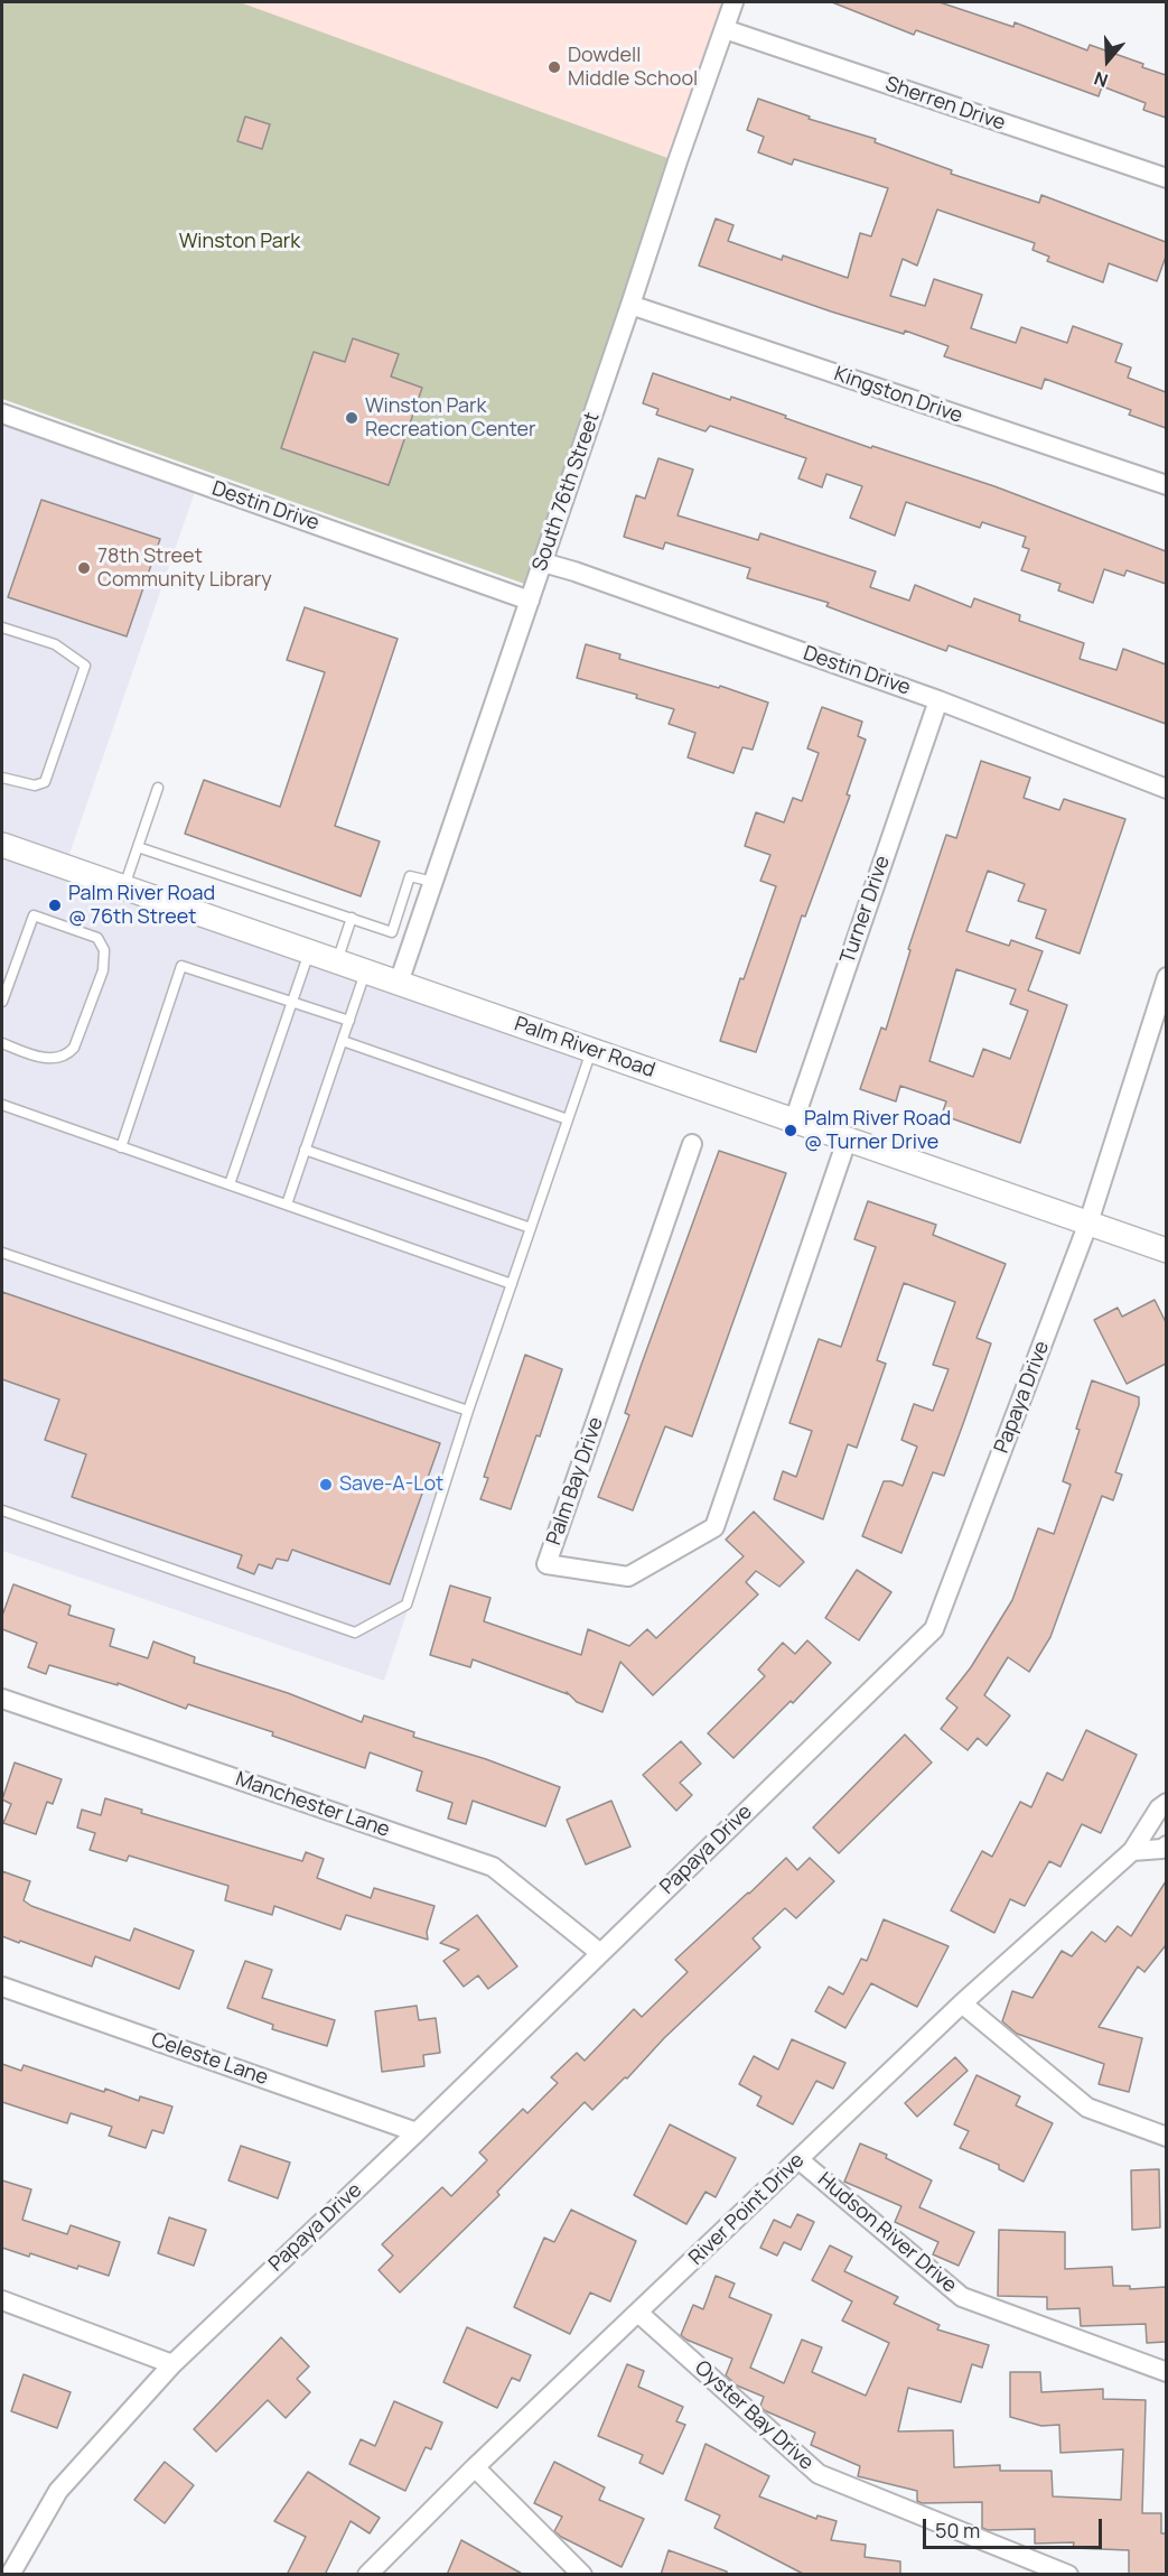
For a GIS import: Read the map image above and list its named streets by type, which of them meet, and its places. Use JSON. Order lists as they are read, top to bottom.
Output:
{
  "streets": {
    "street": [
      "Sherren Drive",
      "Kingston Drive",
      "South 76th Street",
      "Destin Drive",
      "Turner Drive",
      "Palm River Road",
      "Papaya Drive",
      "Palm Bay Drive",
      "Manchester Lane",
      "Celeste Lane",
      "River Point Drive",
      "Hudson River Drive",
      "Oyster Bay Drive"
    ]
  },
  "crossings": [
    ["Sherren Drive", "South 76th Street"],
    ["Kingston Drive", "South 76th Street"],
    ["South 76th Street", "Destin Drive"],
    ["South 76th Street", "Palm River Road"],
    ["Destin Drive", "Turner Drive"],
    ["Turner Drive", "Palm River Road"],
    ["Palm River Road", "Papaya Drive"],
    ["Palm River Road", "Palm Bay Drive"],
    ["Papaya Drive", "Manchester Lane"],
    ["Papaya Drive", "Celeste Lane"],
    ["River Point Drive", "Hudson River Drive"],
    ["River Point Drive", "Oyster Bay Drive"]
  ],
  "parks": ["Winston Park"],
  "places": [
    "Dowdell Middle School",
    "Winston Park Recreation Center",
    "78th Street Community Library",
    "Palm River Road @ 76th Street",
    "Palm River Road @ Turner Drive",
    "Save-A-Lot"
  ],
  "scale_bar": "50 m",
  "north": "bottom"
}
